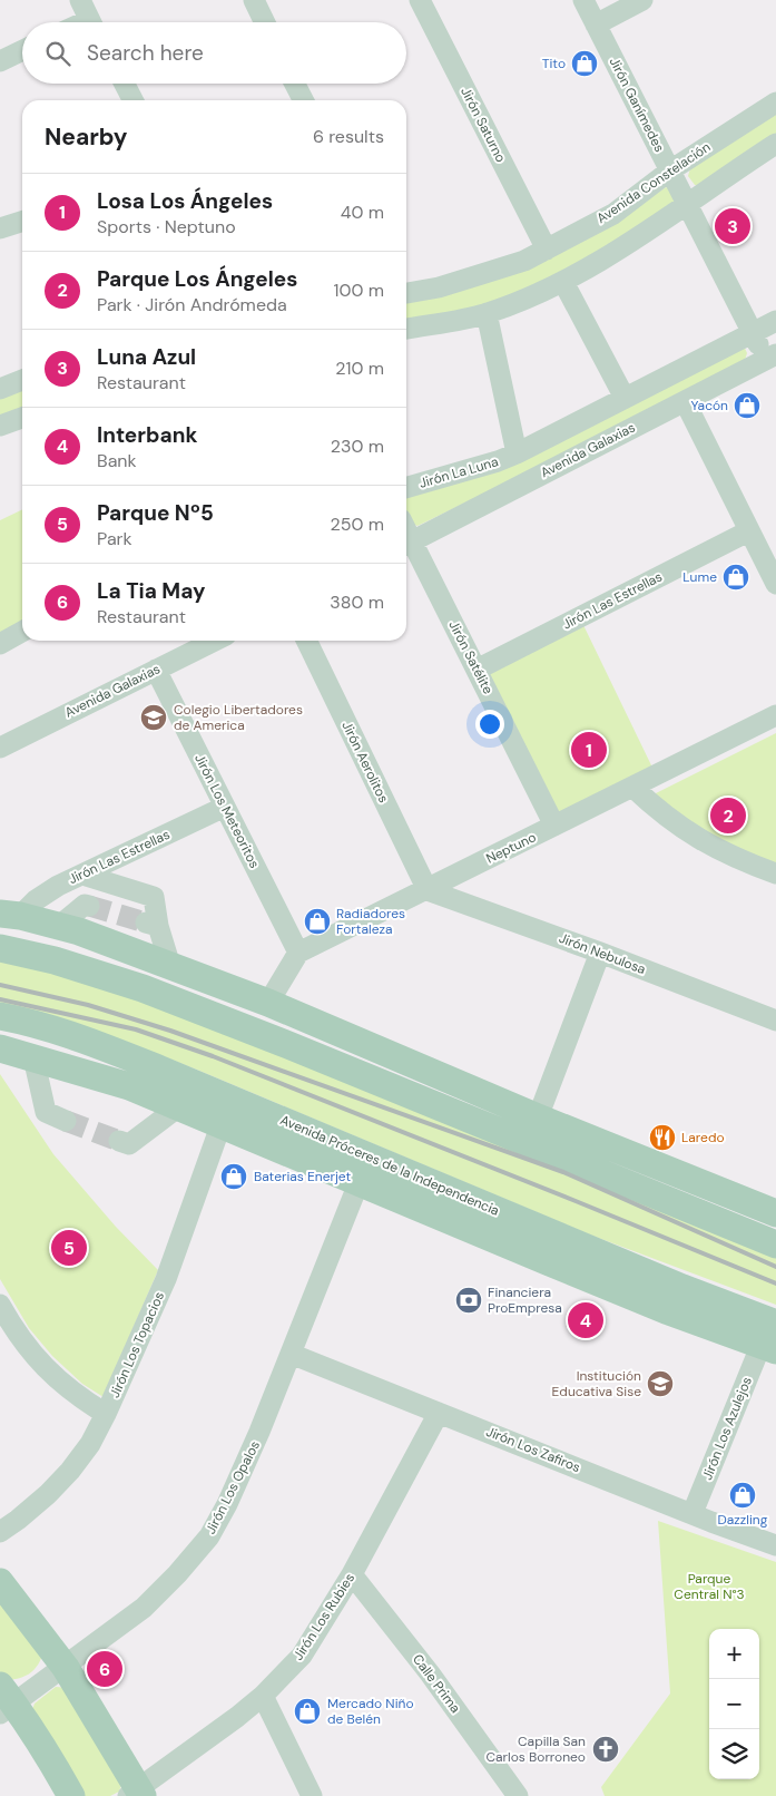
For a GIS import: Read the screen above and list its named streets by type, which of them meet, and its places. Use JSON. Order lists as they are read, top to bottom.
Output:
{
  "streets": {
    "main road": ["Avenida Próceres de la Independencia"],
    "street": [
      "Jirón Ganímedes",
      "Jirón Saturno",
      "Avenida Constelación",
      "Avenida Galaxias",
      "Jirón La Luna",
      "Jirón Las Estrellas",
      "Jirón Satélite",
      "Jirón Aerolitos",
      "Jirón Los Meteoritos",
      "Neptuno",
      "Jirón Nebulosa",
      "Jirón Los Topacios",
      "Jirón Los Azulejos",
      "Jirón Los Zafiros",
      "Jirón Los Opalos",
      "Jirón Los Rubies",
      "Calle Prima"
    ]
  },
  "crossings": [
    ["Jirón Ganímedes", "Avenida Constelación"],
    ["Jirón Ganímedes", "Avenida Galaxias"],
    ["Jirón Saturno", "Avenida Constelación"],
    ["Avenida Galaxias", "Jirón Satélite"],
    ["Avenida Galaxias", "Jirón Los Meteoritos"],
    ["Jirón Las Estrellas", "Jirón Satélite"],
    ["Jirón Las Estrellas", "Jirón Los Meteoritos"],
    ["Jirón Satélite", "Neptuno"],
    ["Jirón Aerolitos", "Neptuno"],
    ["Jirón Aerolitos", "Jirón Nebulosa"],
    ["Jirón Los Meteoritos", "Neptuno"],
    ["Neptuno", "Jirón Nebulosa"],
    ["Avenida Próceres de la Independencia", "Jirón Los Topacios"],
    ["Avenida Próceres de la Independencia", "Jirón Los Azulejos"],
    ["Avenida Próceres de la Independencia", "Jirón Los Opalos"],
    ["Jirón Los Azulejos", "Jirón Los Zafiros"],
    ["Jirón Los Zafiros", "Jirón Los Opalos"],
    ["Jirón Los Zafiros", "Jirón Los Rubies"],
    ["Jirón Los Rubies", "Calle Prima"]
  ],
  "parks": ["Parque Central N°3"],
  "places": {
    "shop": [
      "Tito",
      "Yacón",
      "Lume",
      "Radiadores Fortaleza",
      "Baterias Enerjet",
      "Dazzling",
      "Mercado Niño de Belén"
    ],
    "school or university": ["Colegio Libertadores de America", "Institución Educativa Sise"],
    "restaurant": ["Laredo"],
    "bank": ["Financiera ProEmpresa"],
    "church": ["Capilla San Carlos Borroneo"]
  },
  "page": {
    "search": "Search here",
    "heading": ["Nearby", "6 results"],
    "list": [
      {
        "mark": "1",
        "name": "Losa Los Ángeles",
        "note": "Sports · Neptuno",
        "value": "40 m"
      },
      {
        "mark": "2",
        "name": "Parque Los Ángeles",
        "note": "Park · Jirón Andrómeda",
        "value": "100 m"
      },
      {
        "mark": "3",
        "name": "Luna Azul",
        "note": "Restaurant",
        "value": "210 m"
      },
      {
        "mark": "4",
        "name": "Interbank",
        "note": "Bank",
        "value": "230 m"
      },
      {
        "mark": "5",
        "name": "Parque Nº5",
        "note": "Park",
        "value": "250 m"
      },
      {
        "mark": "6",
        "name": "La Tia May",
        "note": "Restaurant",
        "value": "380 m"
      }
    ],
    "pins": [
      "3",
      "1",
      "2",
      "5",
      "4",
      "6"
    ],
    "map_buttons": ["+", "−"]
  }
}
